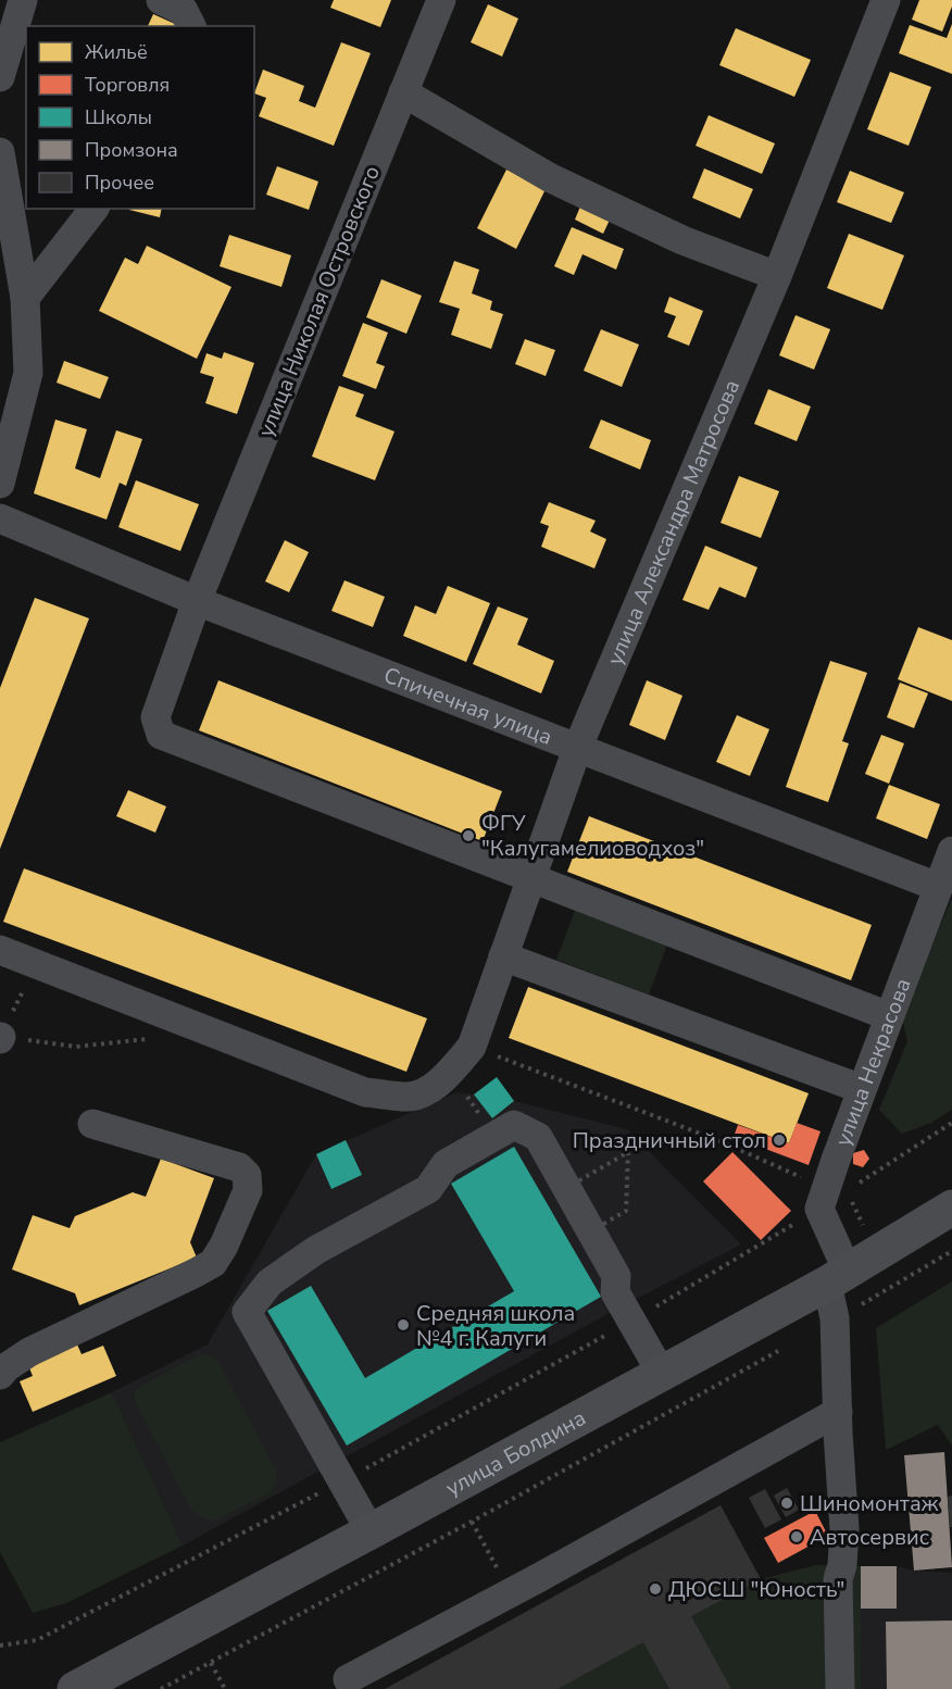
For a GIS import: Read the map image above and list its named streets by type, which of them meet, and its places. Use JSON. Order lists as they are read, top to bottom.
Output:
{
  "streets": {
    "main road": ["улица Болдина"],
    "street": [
      "улица Николая Островского",
      "улица Александра Матросова",
      "Спичечная улица",
      "улица Некрасова"
    ]
  },
  "crossings": [
    ["улица Николая Островского", "улица Александра Матросова"],
    ["улица Николая Островского", "Спичечная улица"],
    ["улица Александра Матросова", "Спичечная улица"],
    ["Спичечная улица", "улица Некрасова"]
  ],
  "places": [
    "ФГУ \"Калугамелиоводхоз\"",
    "Праздничный стол",
    "Средняя школа №4 г. Калуги",
    "Шиномонтаж",
    "Автосервис",
    "ДЮСШ \"Юность\""
  ],
  "legend": [
    "Жильё",
    "Торговля",
    "Школы",
    "Промзона",
    "Прочее"
  ]
}
